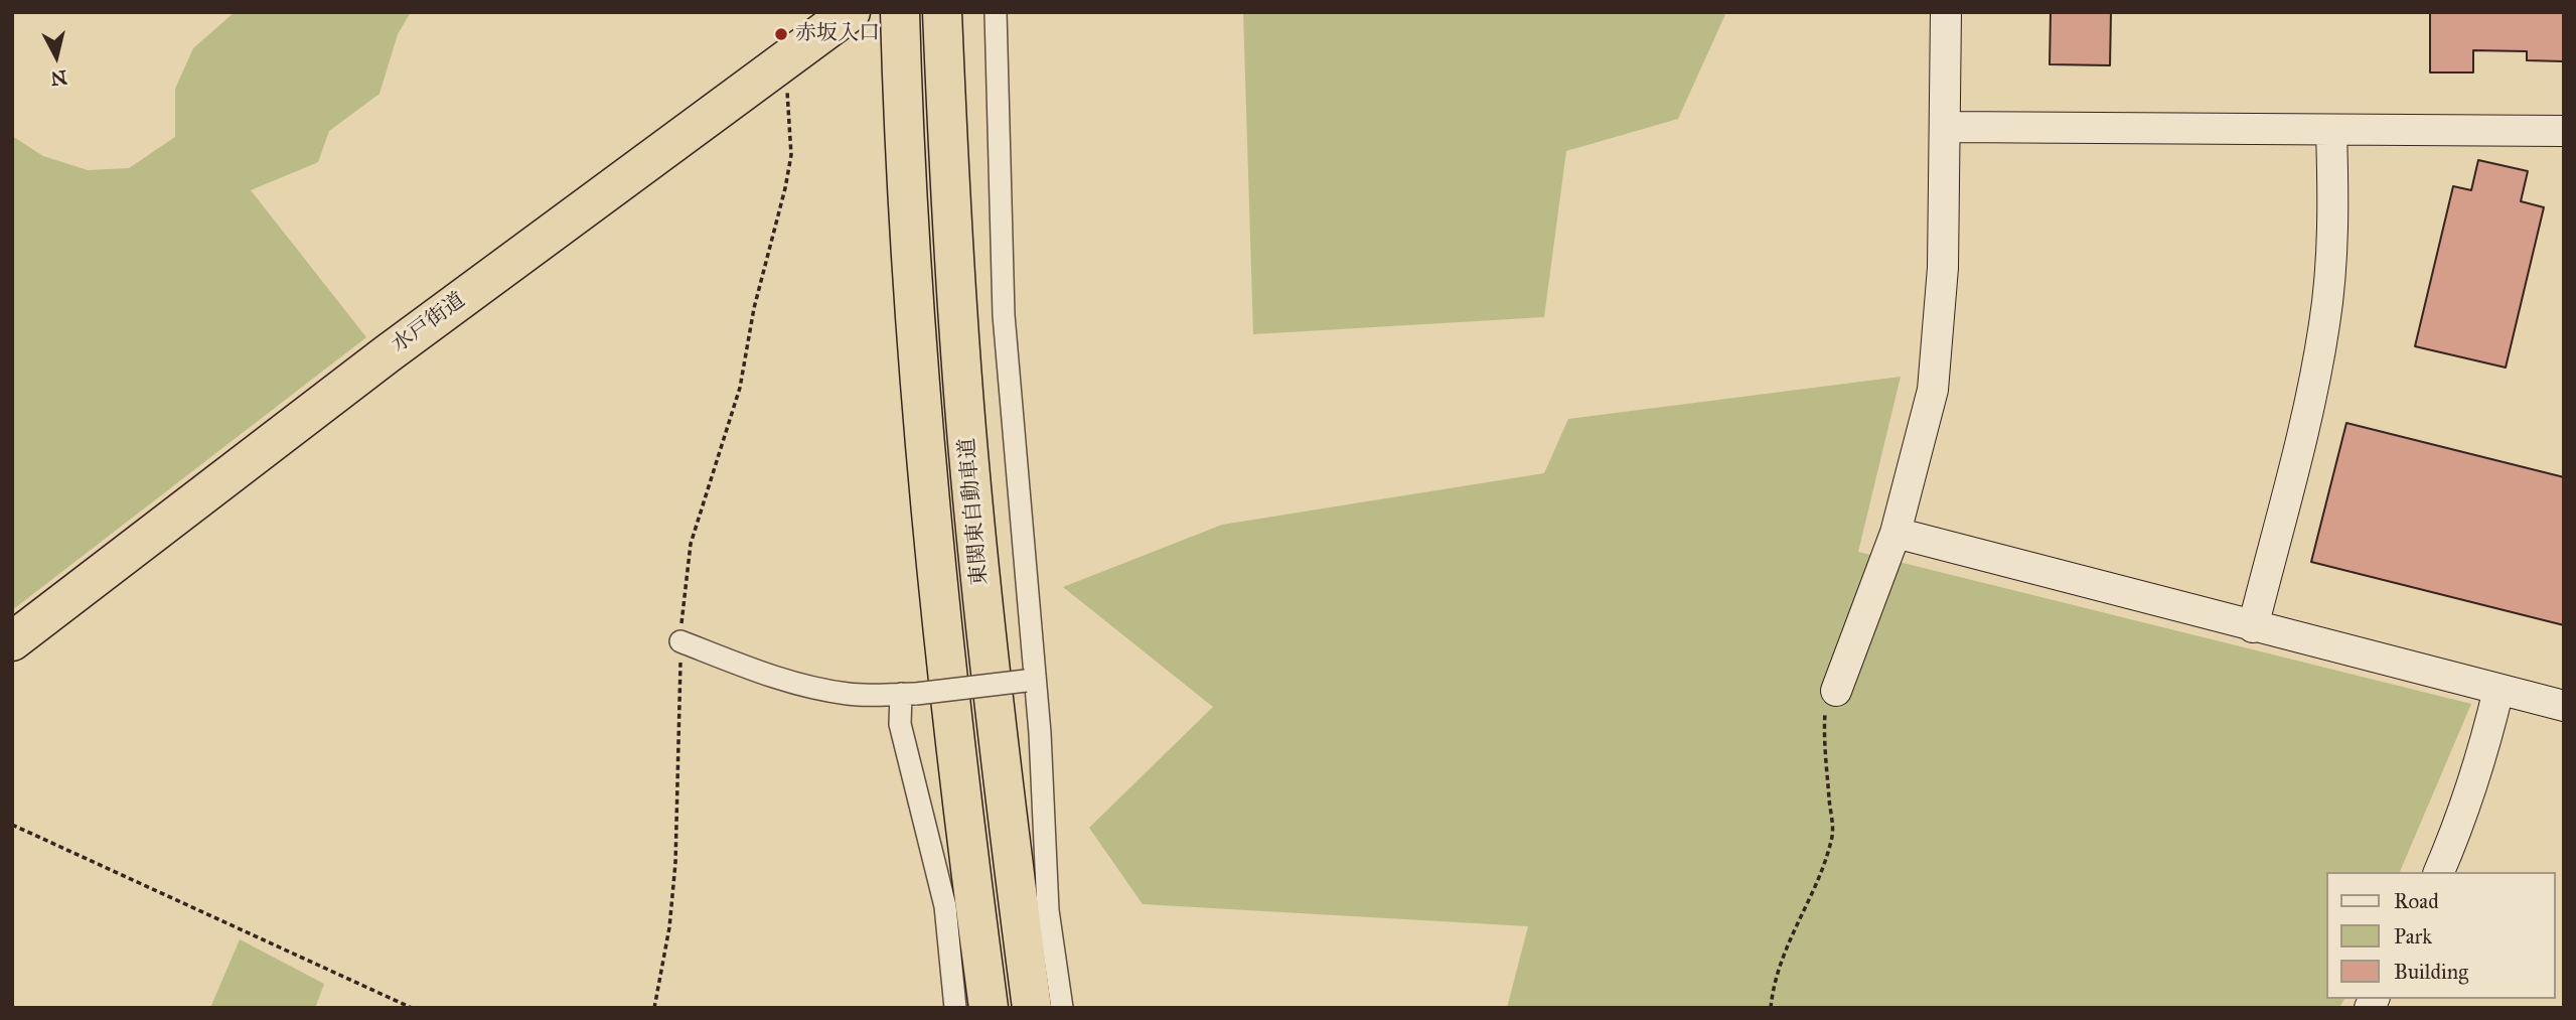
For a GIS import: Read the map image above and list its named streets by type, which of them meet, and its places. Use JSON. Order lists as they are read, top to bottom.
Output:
{
  "streets": {
    "highway": ["水戸街道", "東関東自動車道"]
  },
  "places": ["赤坂入口"],
  "legend": ["Road", "Park", "Building"],
  "north": "bottom"
}
